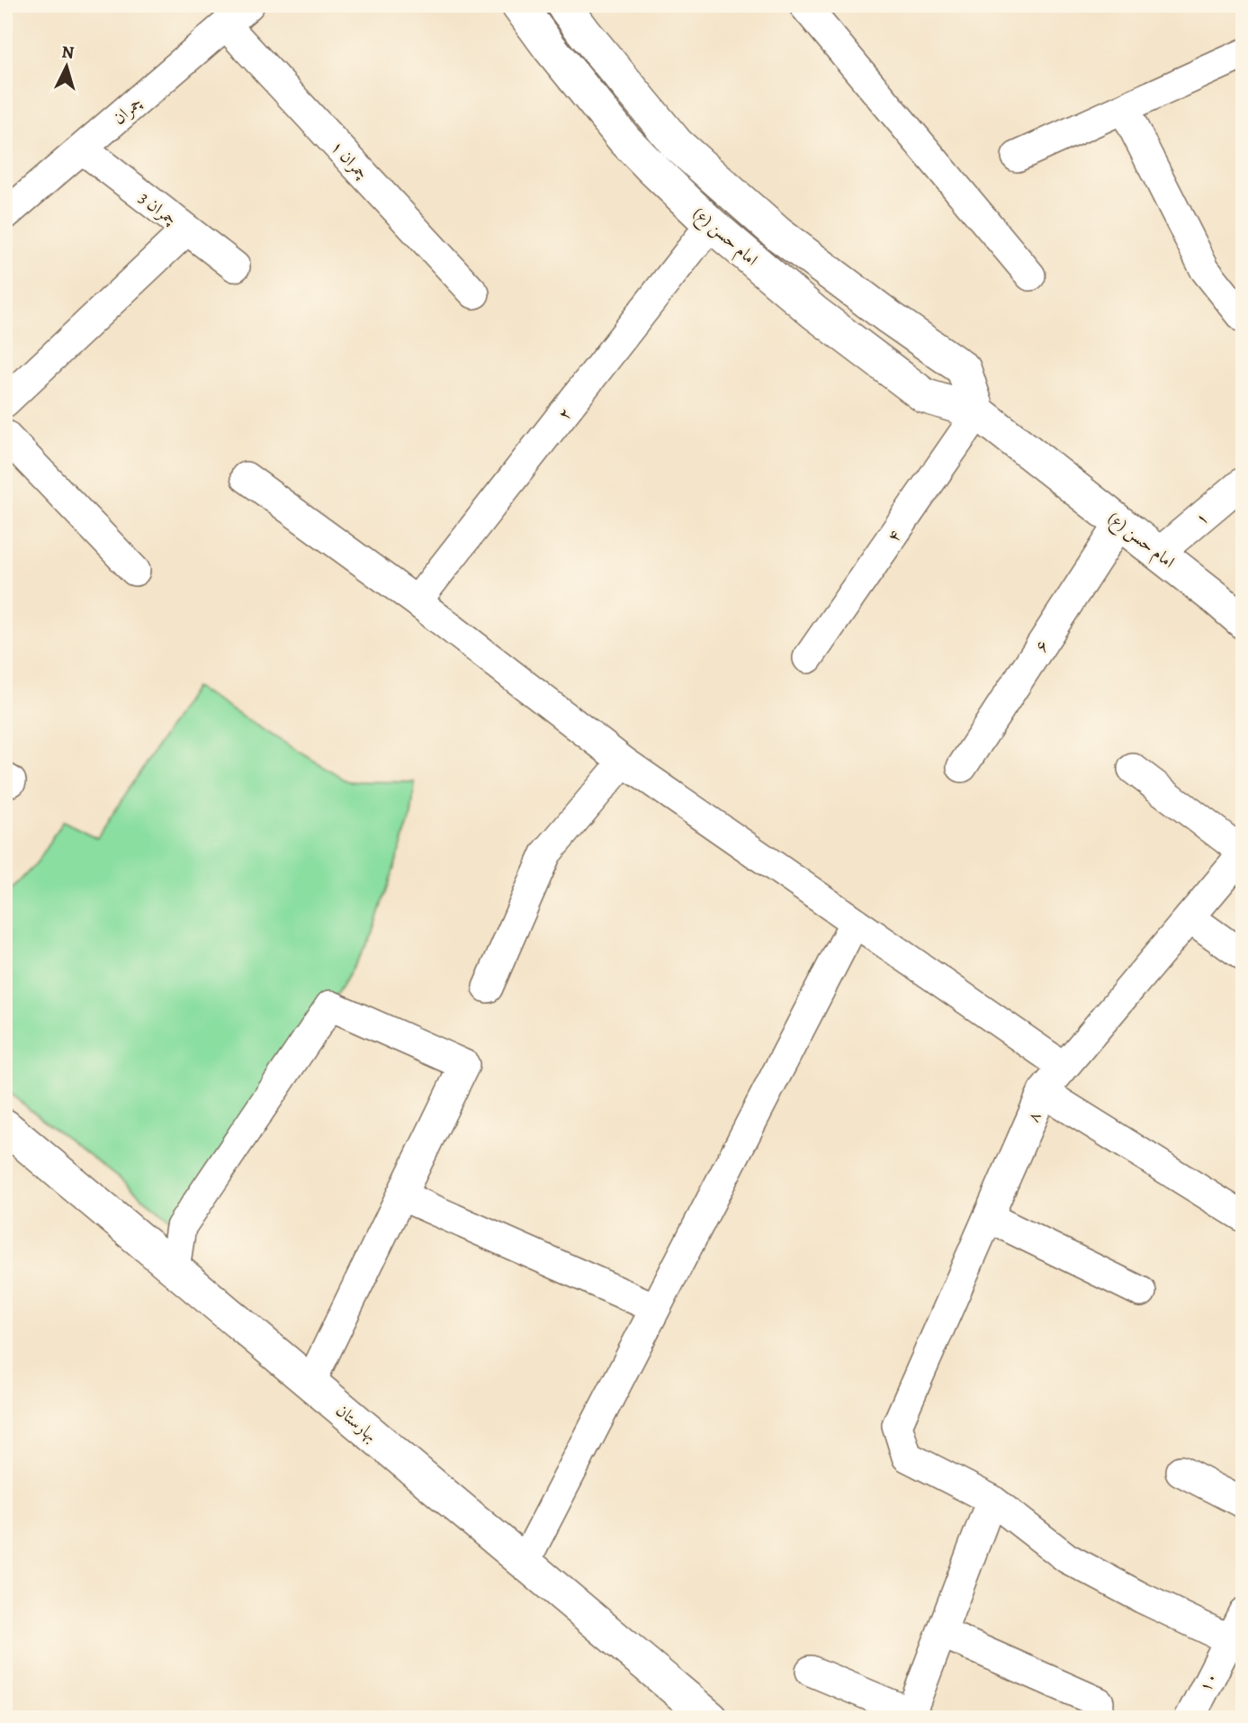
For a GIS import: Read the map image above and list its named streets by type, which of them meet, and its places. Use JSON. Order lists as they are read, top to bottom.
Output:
{
  "streets": {
    "street": [
      "چمران",
      "چمران ۱",
      "چمران 3",
      "امام حسن (ع)",
      "۲",
      "۱",
      "۴",
      "۶",
      "۸",
      "بهارستان",
      "۱۰"
    ]
  },
  "crossings": [
    ["چمران", "چمران ۱"],
    ["چمران", "چمران 3"],
    ["امام حسن (ع)", "۲"],
    ["امام حسن (ع)", "۱"],
    ["امام حسن (ع)", "۴"],
    ["امام حسن (ع)", "۶"]
  ],
  "north": "top"
}
